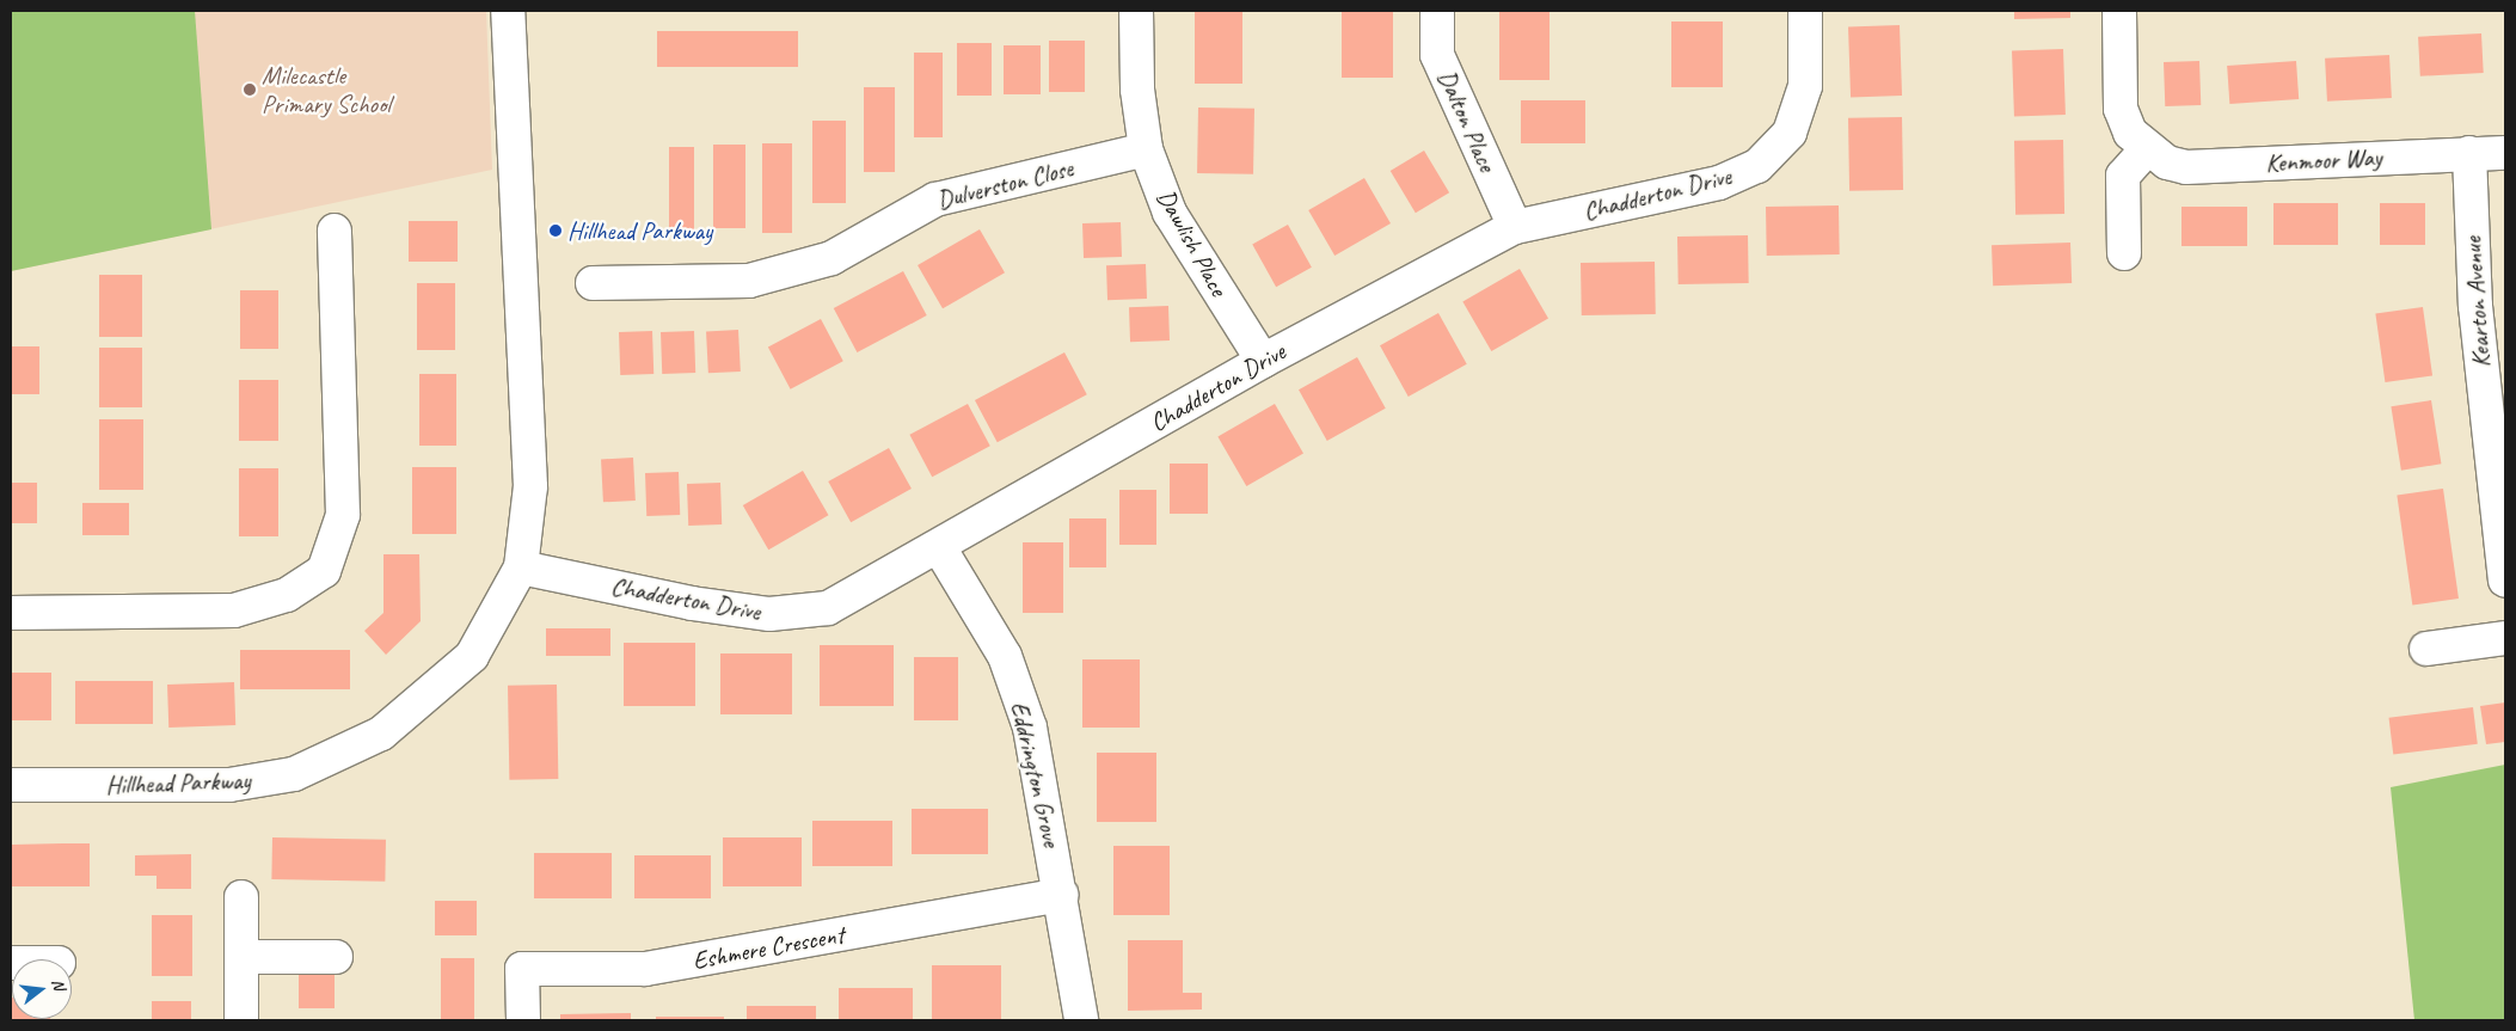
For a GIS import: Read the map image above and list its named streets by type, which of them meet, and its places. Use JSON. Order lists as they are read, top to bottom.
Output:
{
  "streets": {
    "street": [
      "Dalton Place",
      "Kenmoor Way",
      "Dulverston Close",
      "Chadderton Drive",
      "Dawlish Place",
      "Kearton Avenue",
      "Eddrington Grove",
      "Hillhead Parkway",
      "Eshmere Crescent"
    ]
  },
  "crossings": [
    ["Dalton Place", "Chadderton Drive"],
    ["Kenmoor Way", "Kearton Avenue"],
    ["Dulverston Close", "Dawlish Place"],
    ["Chadderton Drive", "Dawlish Place"],
    ["Chadderton Drive", "Eddrington Grove"],
    ["Chadderton Drive", "Hillhead Parkway"],
    ["Eddrington Grove", "Eshmere Crescent"]
  ],
  "places": ["Milecastle Primary School", "Hillhead Parkway"],
  "north": "right"
}
